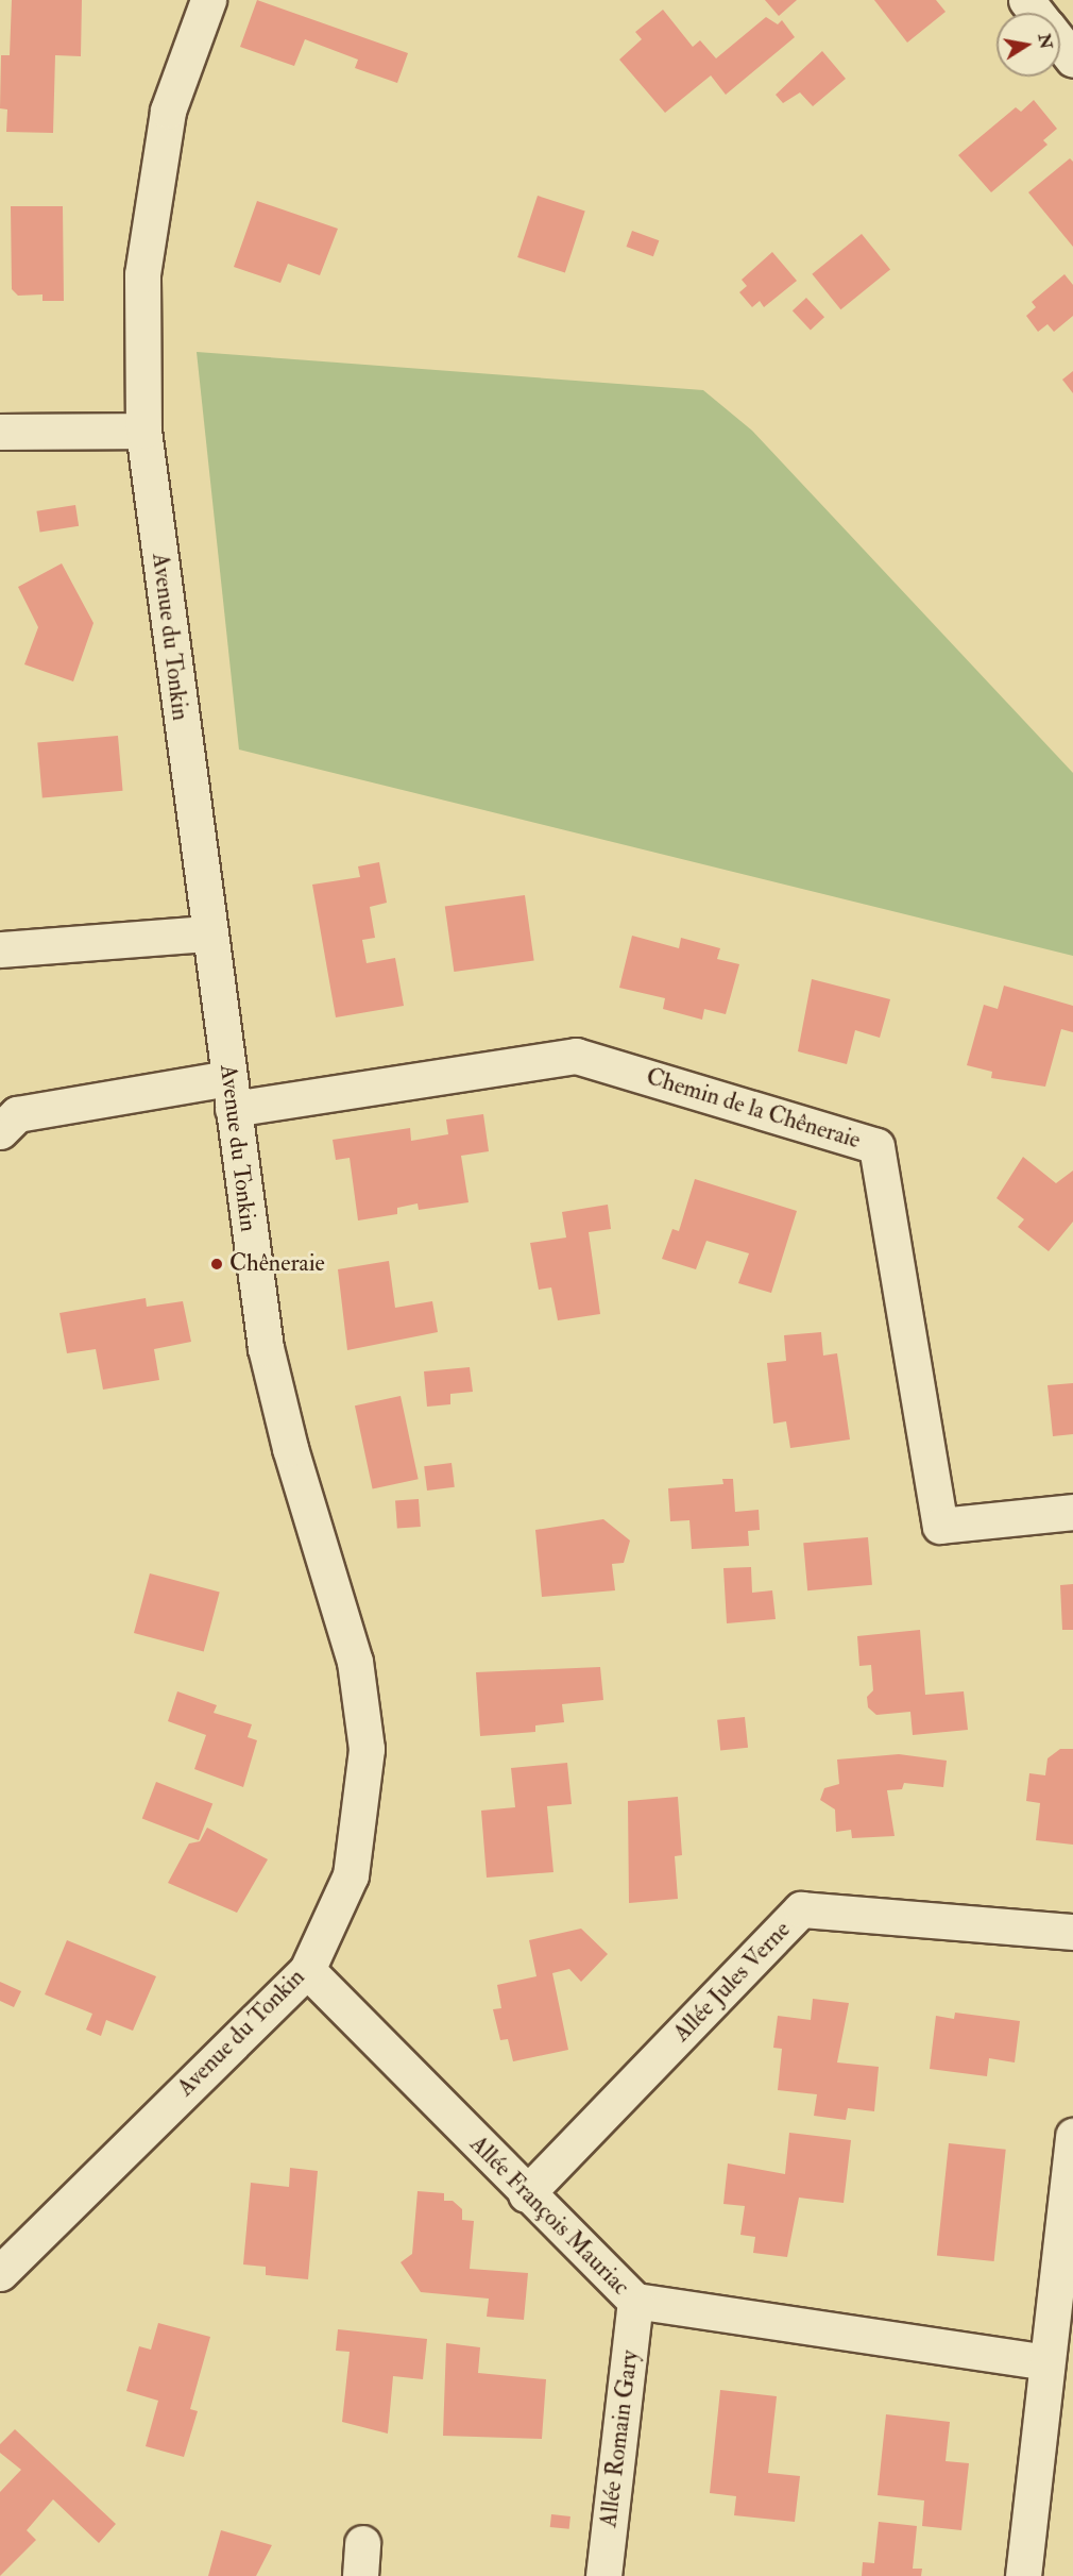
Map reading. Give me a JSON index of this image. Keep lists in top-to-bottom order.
{
  "streets": {
    "street": [
      "Avenue du Tonkin",
      "Chemin de la Chêneraie",
      "Allée Jules Verne",
      "Allée François Mauriac",
      "Allée Romain Gary"
    ]
  },
  "crossings": [
    ["Avenue du Tonkin", "Chemin de la Chêneraie"],
    ["Avenue du Tonkin", "Allée François Mauriac"],
    ["Allée Jules Verne", "Allée François Mauriac"],
    ["Allée François Mauriac", "Allée Romain Gary"]
  ],
  "places": ["Chêneraie"],
  "north": "right"
}
